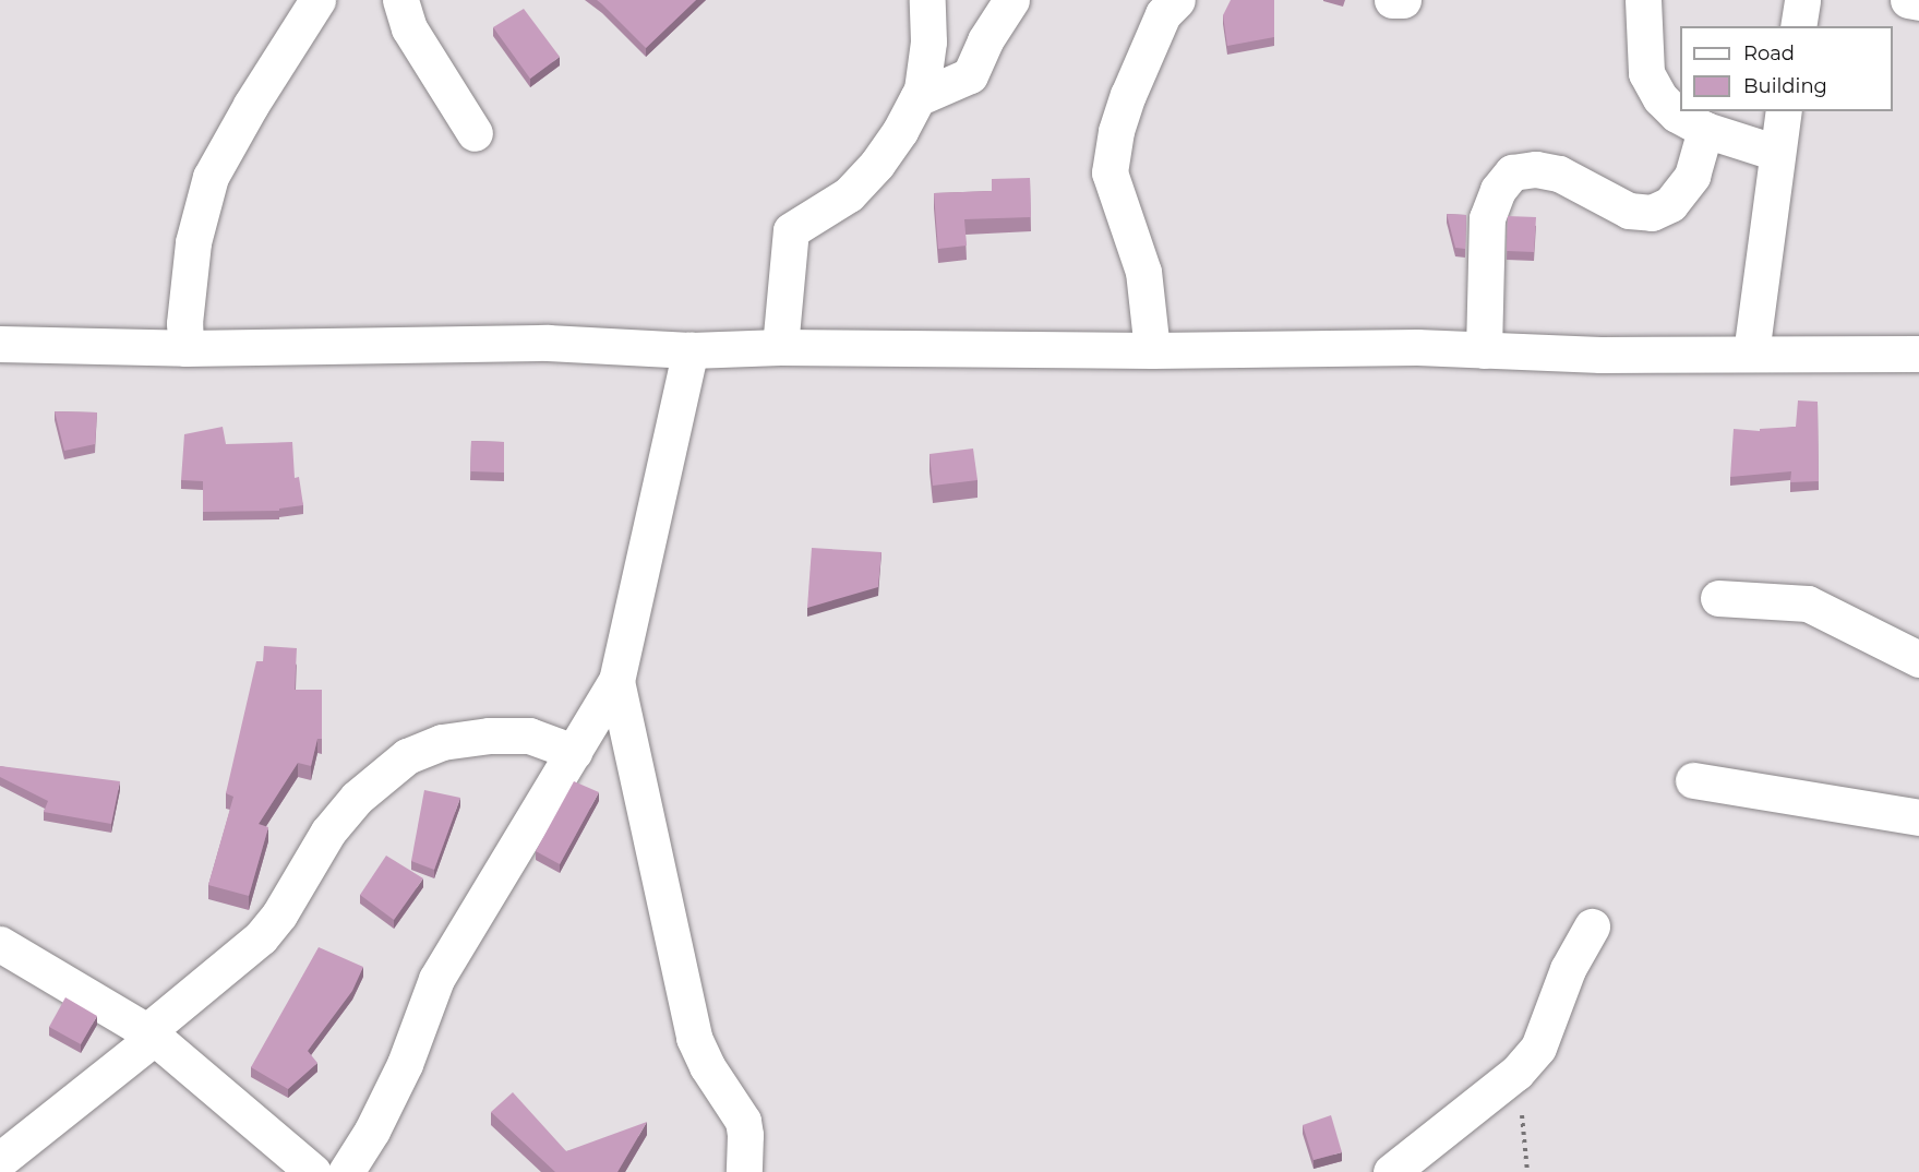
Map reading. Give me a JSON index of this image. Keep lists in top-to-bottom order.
{
  "legend": ["Road", "Building"]
}
